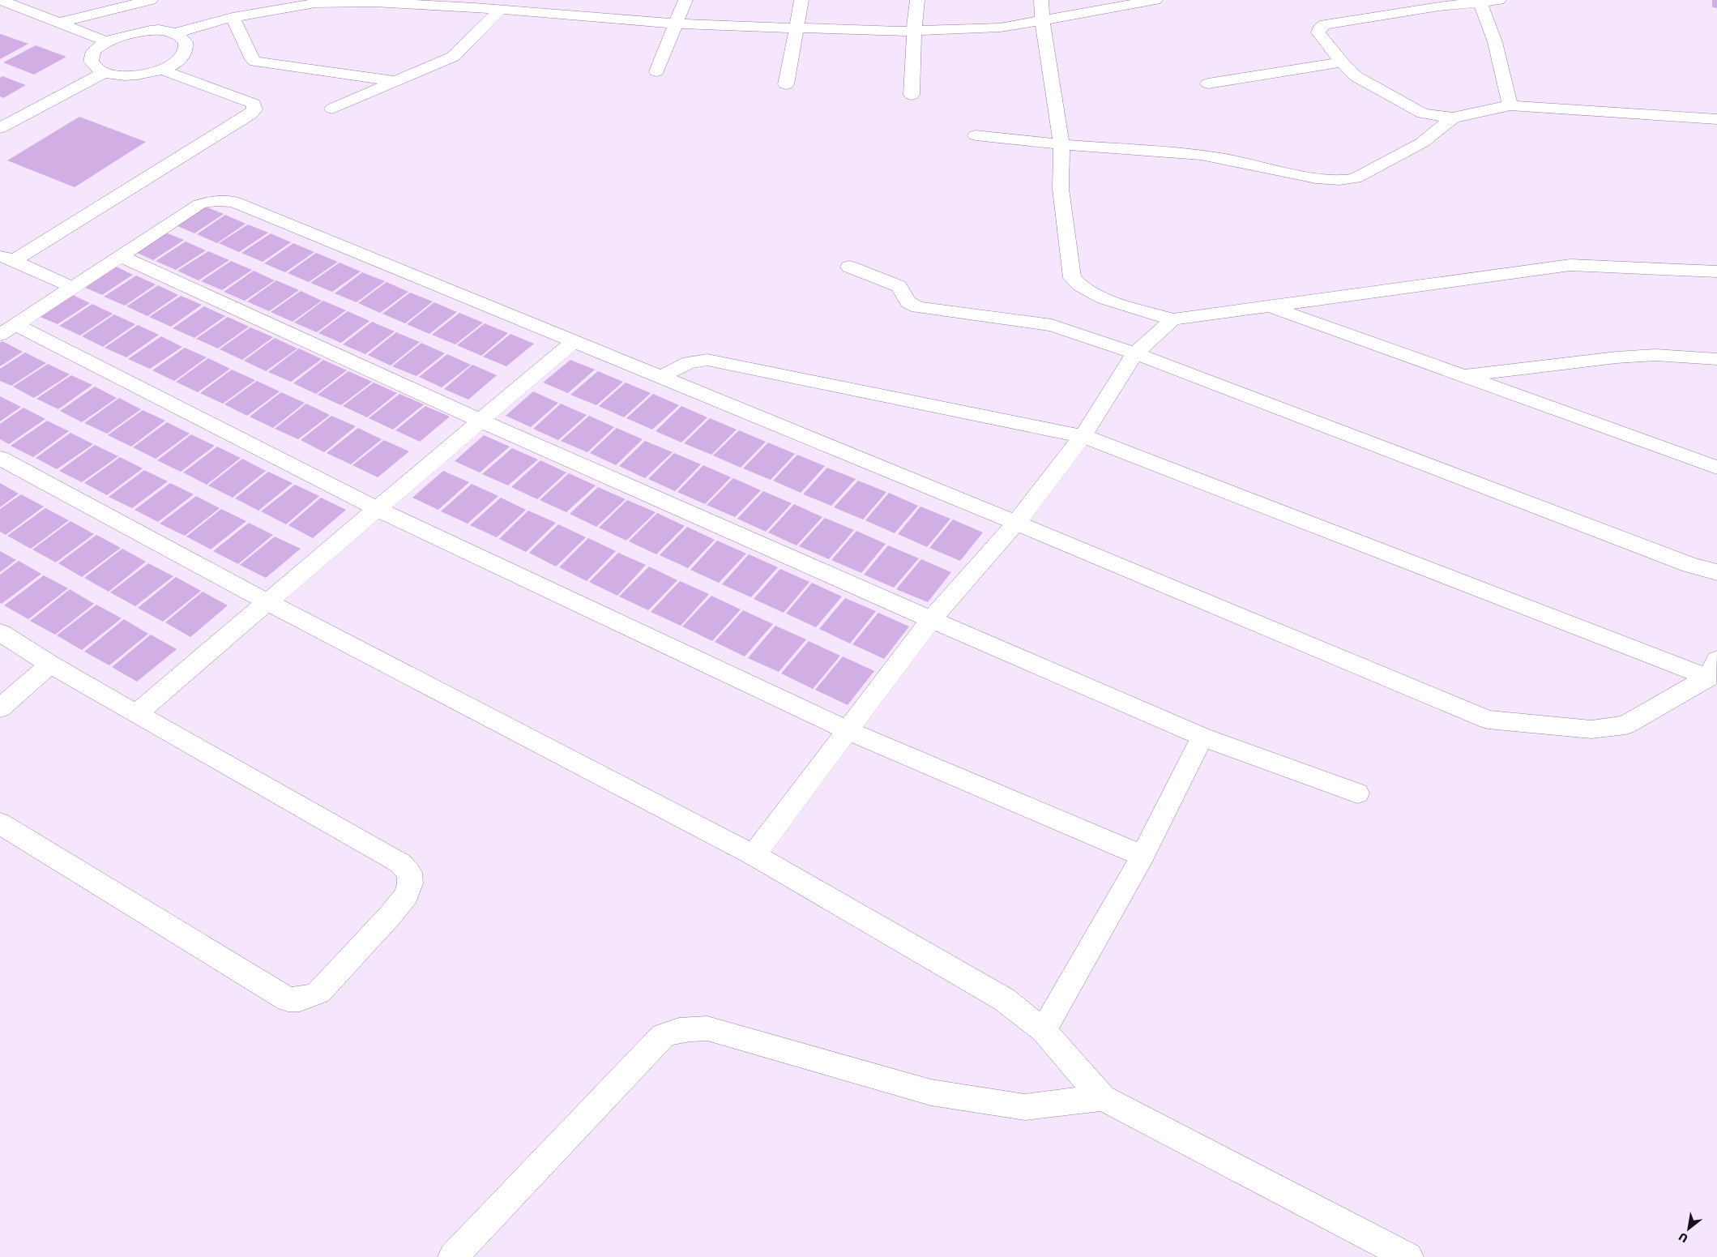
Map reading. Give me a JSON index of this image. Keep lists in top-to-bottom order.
{
  "north": "bottom left"
}
